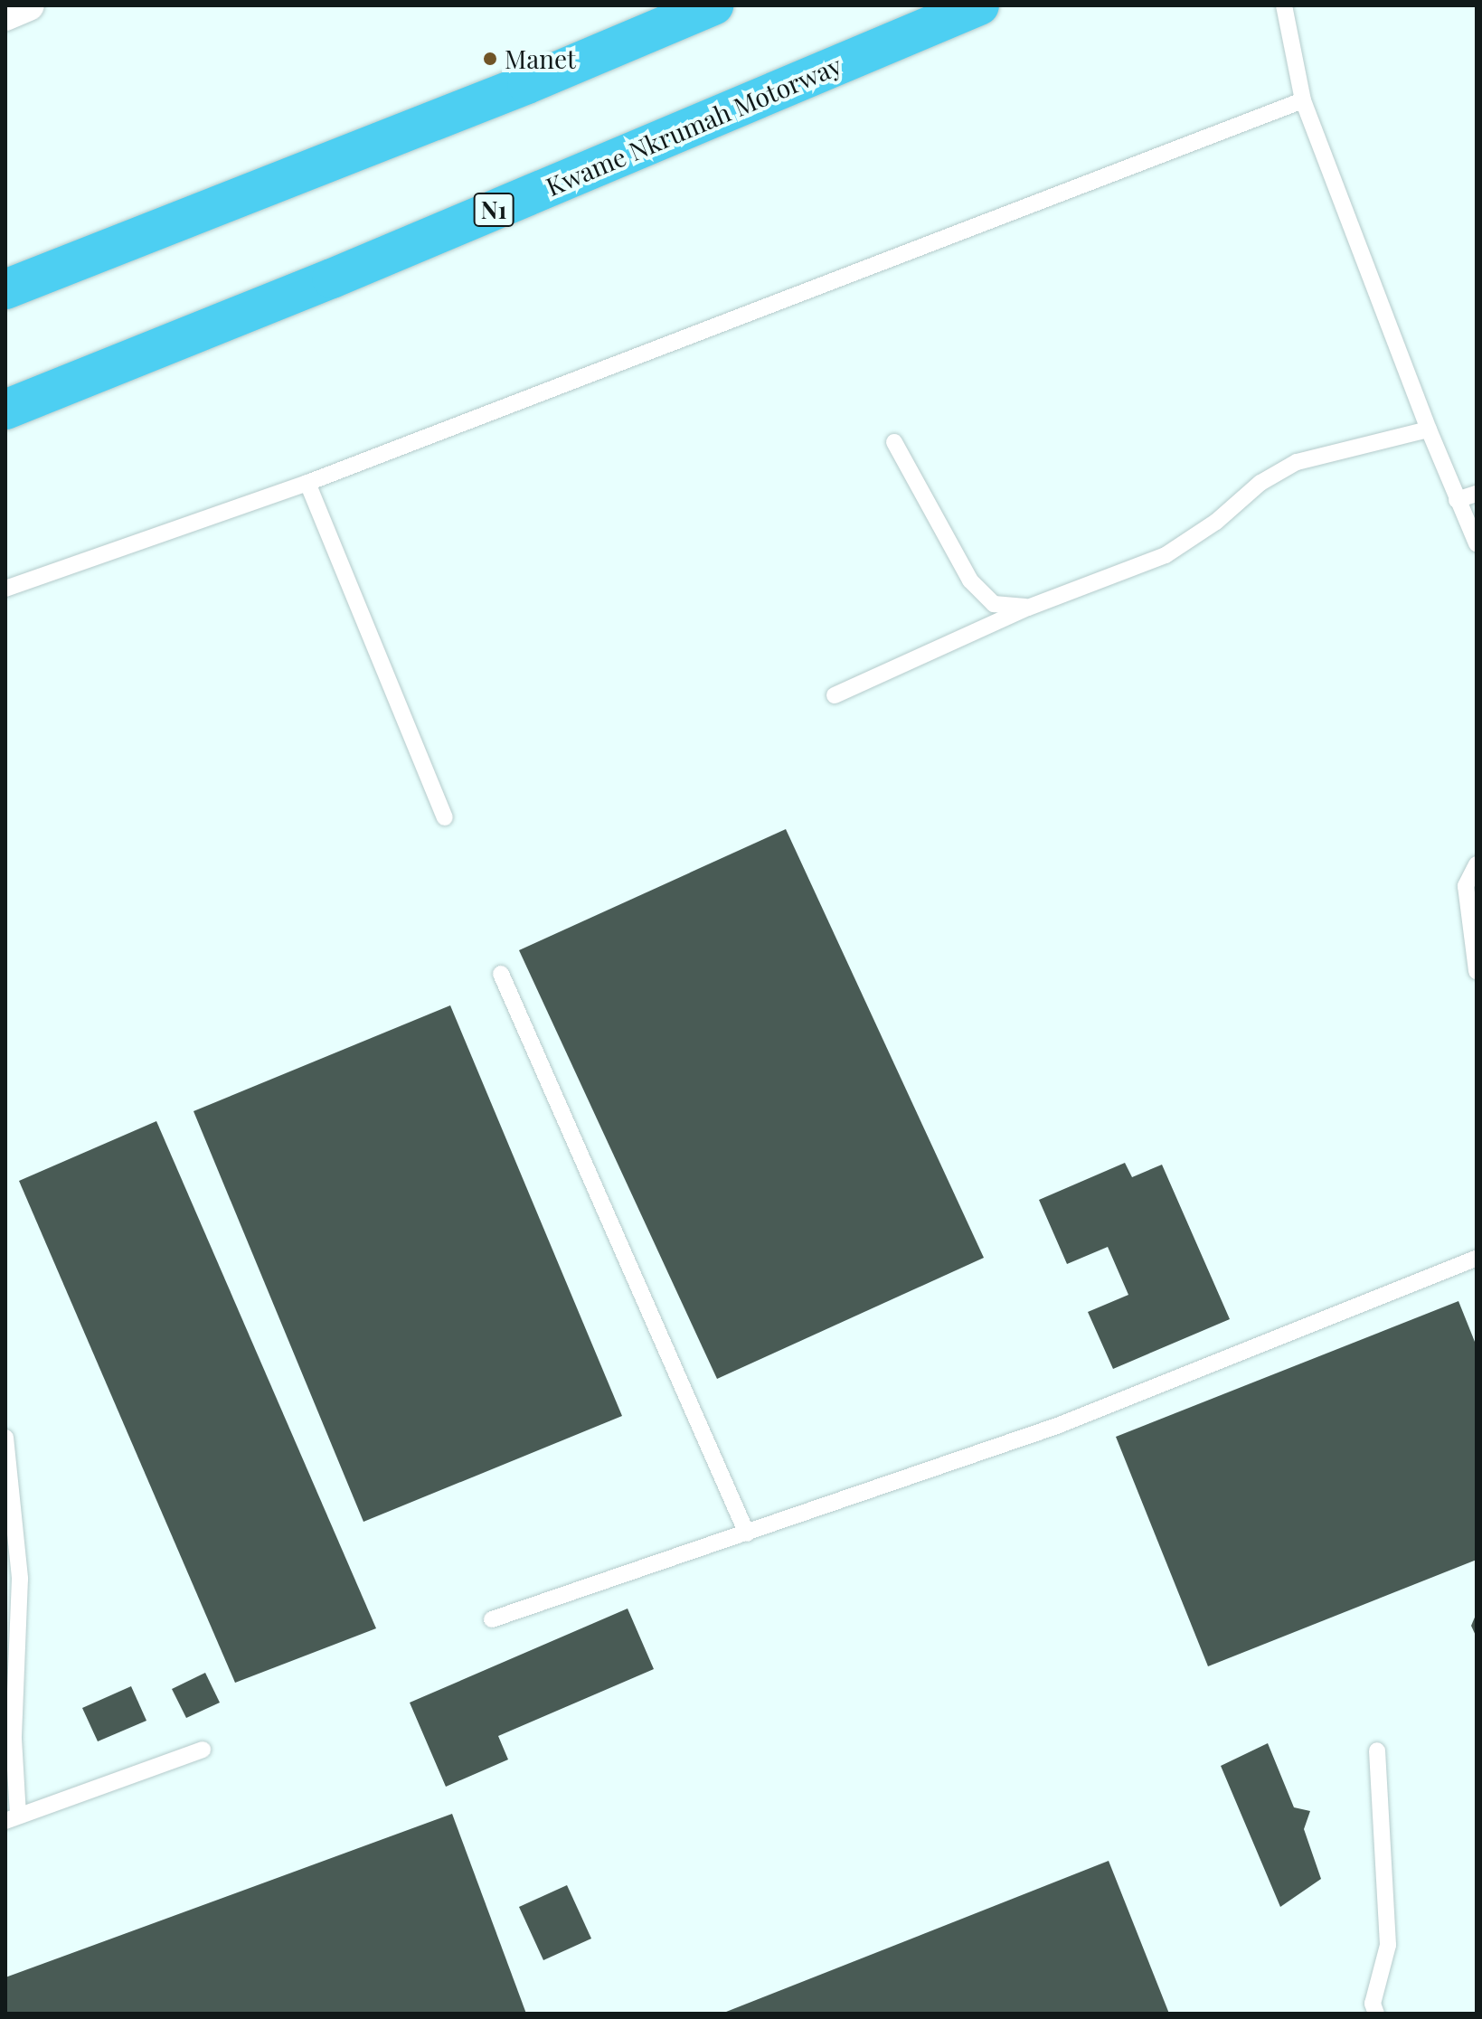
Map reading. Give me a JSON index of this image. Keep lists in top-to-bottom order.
{
  "streets": {
    "highway": ["Kwame Nkrumah Motorway", "N1"]
  },
  "places": ["Manet"]
}
